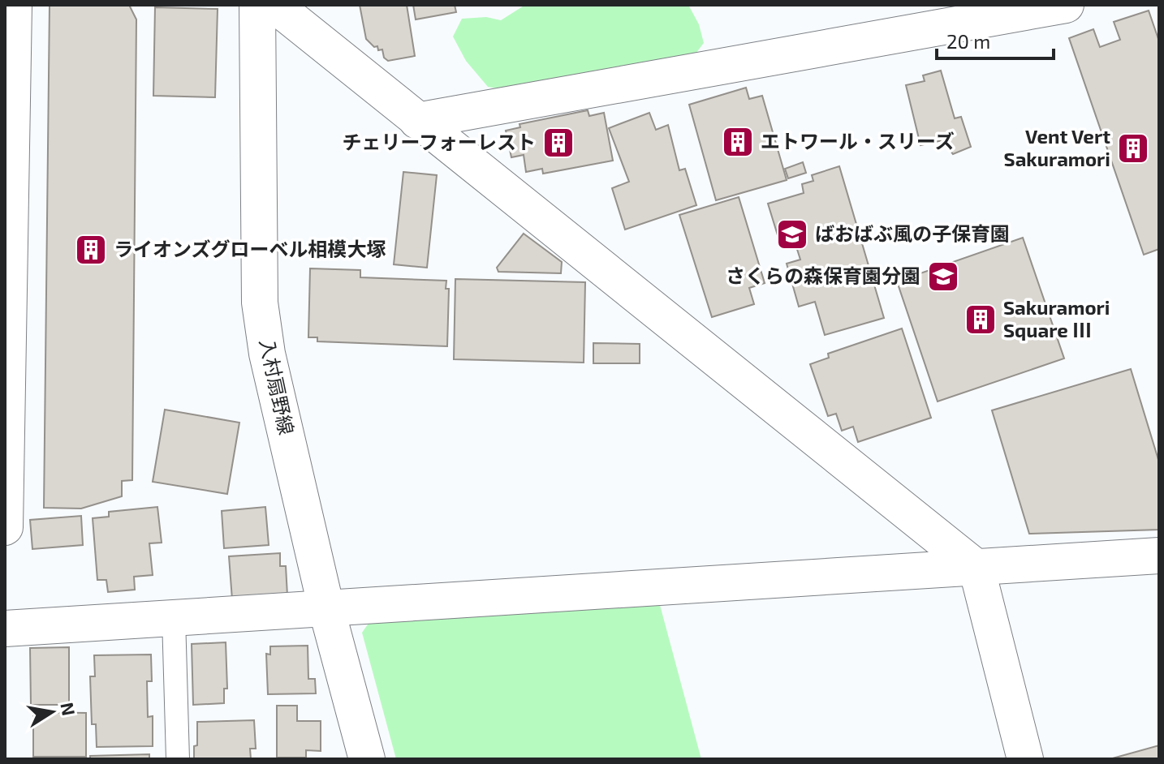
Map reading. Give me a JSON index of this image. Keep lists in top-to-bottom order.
{
  "streets": {
    "street": ["入村扇野線"]
  },
  "places": {
    "building": [
      "エトワール・スリーズ",
      "チェリーフォーレスト",
      "Vent Vert Sakuramori",
      "ライオンズグローベル相模大塚",
      "Sakuramori Square Ⅲ"
    ],
    "school or university": ["ばおばぶ風の子保育園", "さくらの森保育園分園"]
  },
  "scale_bar": "20 m",
  "north": "right"
}
